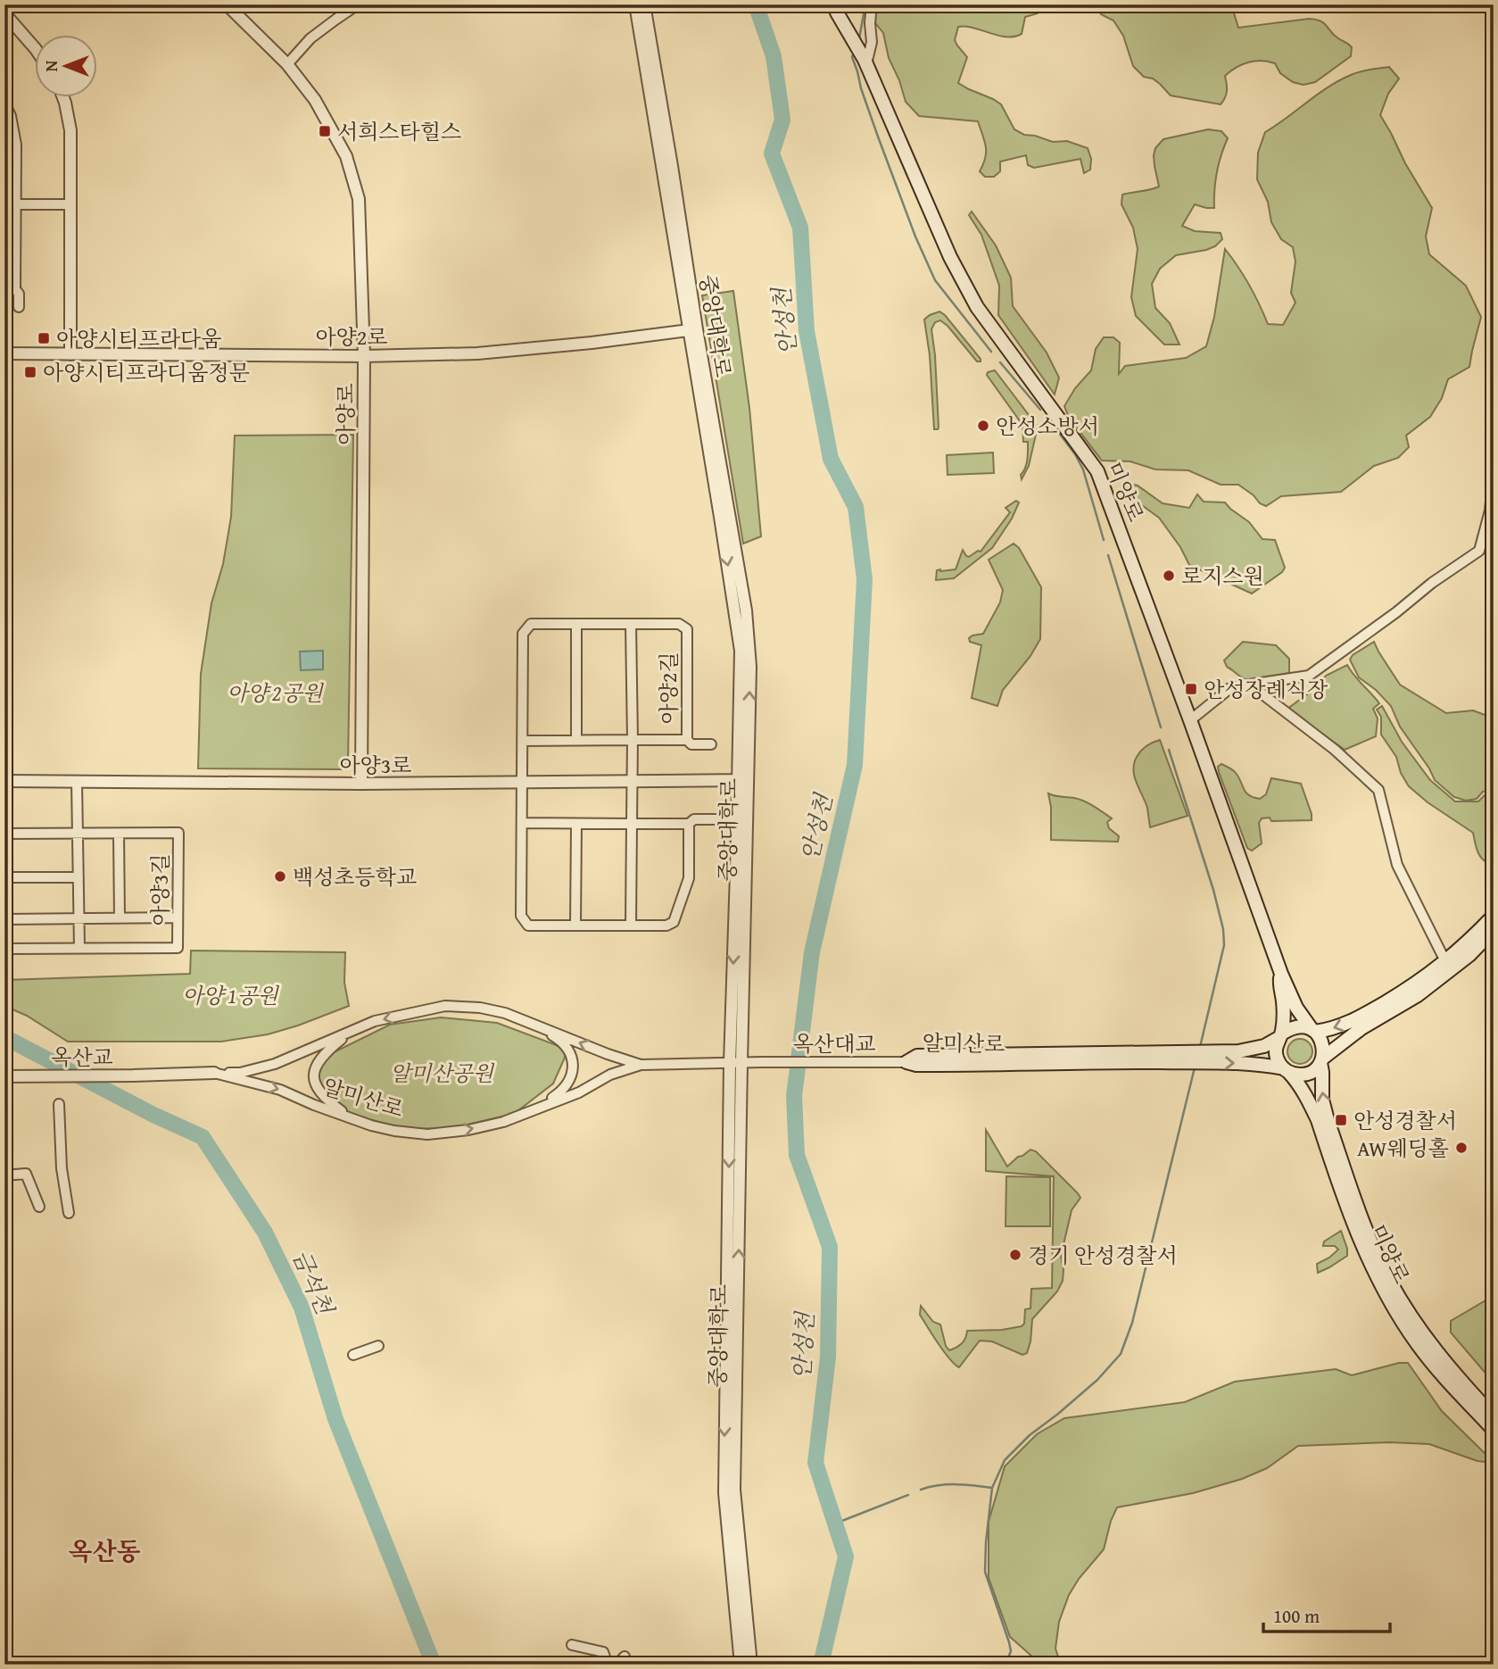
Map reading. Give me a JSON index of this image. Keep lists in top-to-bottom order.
{
  "streets": {
    "main road": ["미양로", "알미산로"],
    "street": [
      "중앙대학로",
      "아양2로",
      "아양로",
      "아양2길",
      "아양3로",
      "아양3길",
      "옥산대교",
      "옥산교"
    ]
  },
  "crossings": [
    ["중앙대학로", "아양2로"],
    ["중앙대학로", "아양3로"],
    ["중앙대학로", "알미산로"],
    ["아양2로", "아양로"],
    ["아양로", "아양3로"],
    ["미양로", "알미산로"],
    ["아양2길", "아양3로"],
    ["옥산대교", "알미산로"],
    ["알미산로", "옥산교"]
  ],
  "districts": ["옥산동"],
  "water": ["안성천", "금석천"],
  "parks": ["아양 2공원", "아양 1공원", "알미산공원"],
  "places": {
    "transit": [
      "서희스타힐스",
      "아양시티프라다움",
      "아양시티프라디움정문",
      "안성장례식장",
      "안성경찰서"
    ],
    "other": [
      "안성소방서",
      "로지스원",
      "백성초등학교",
      "AW웨딩홀",
      "경기 안성경찰서"
    ]
  },
  "scale_bar": "100 m",
  "north": "left"
}
